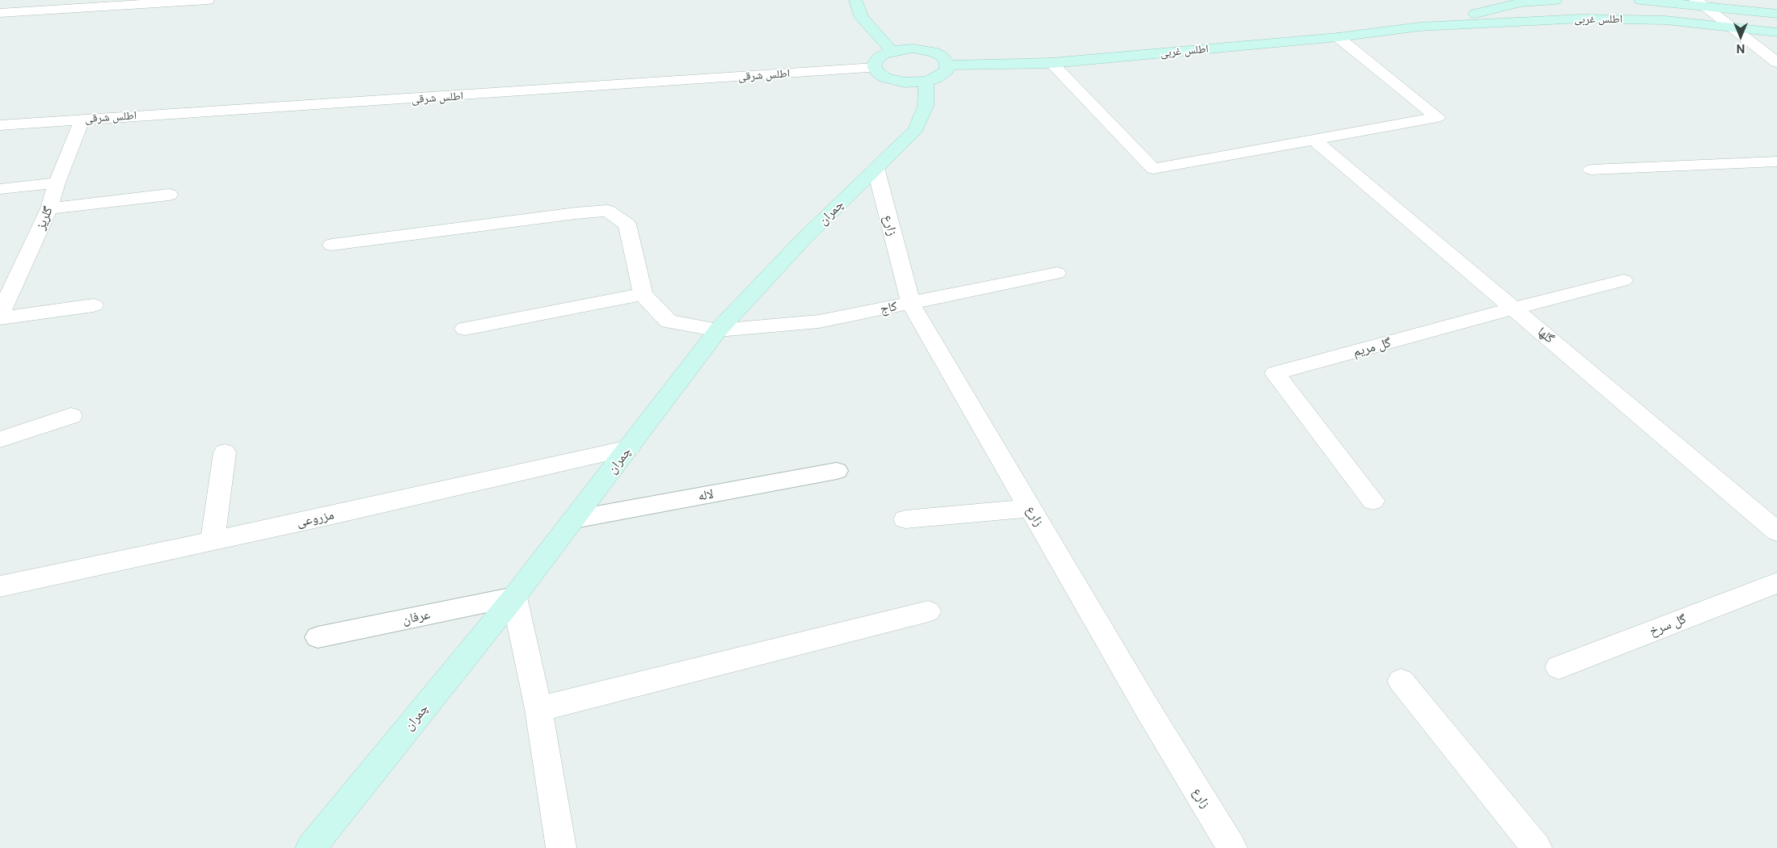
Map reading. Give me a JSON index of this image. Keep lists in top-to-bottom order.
{
  "streets": {
    "street": [
      "اطلس غربی",
      "اطلس شرقی",
      "چمران",
      "گلریز",
      "زارع",
      "کاج",
      "گلها",
      "گل مریم",
      "مزروعی",
      "گل سرخ"
    ],
    "lane": ["لاله", "عرفان"]
  },
  "crossings": [
    ["اطلس شرقی", "گلریز"],
    ["چمران", "زارع"],
    ["چمران", "کاج"],
    ["چمران", "لاله"],
    ["چمران", "مزروعی"],
    ["چمران", "عرفان"],
    ["زارع", "کاج"],
    ["گلها", "گل مریم"]
  ],
  "north": "bottom"
}
